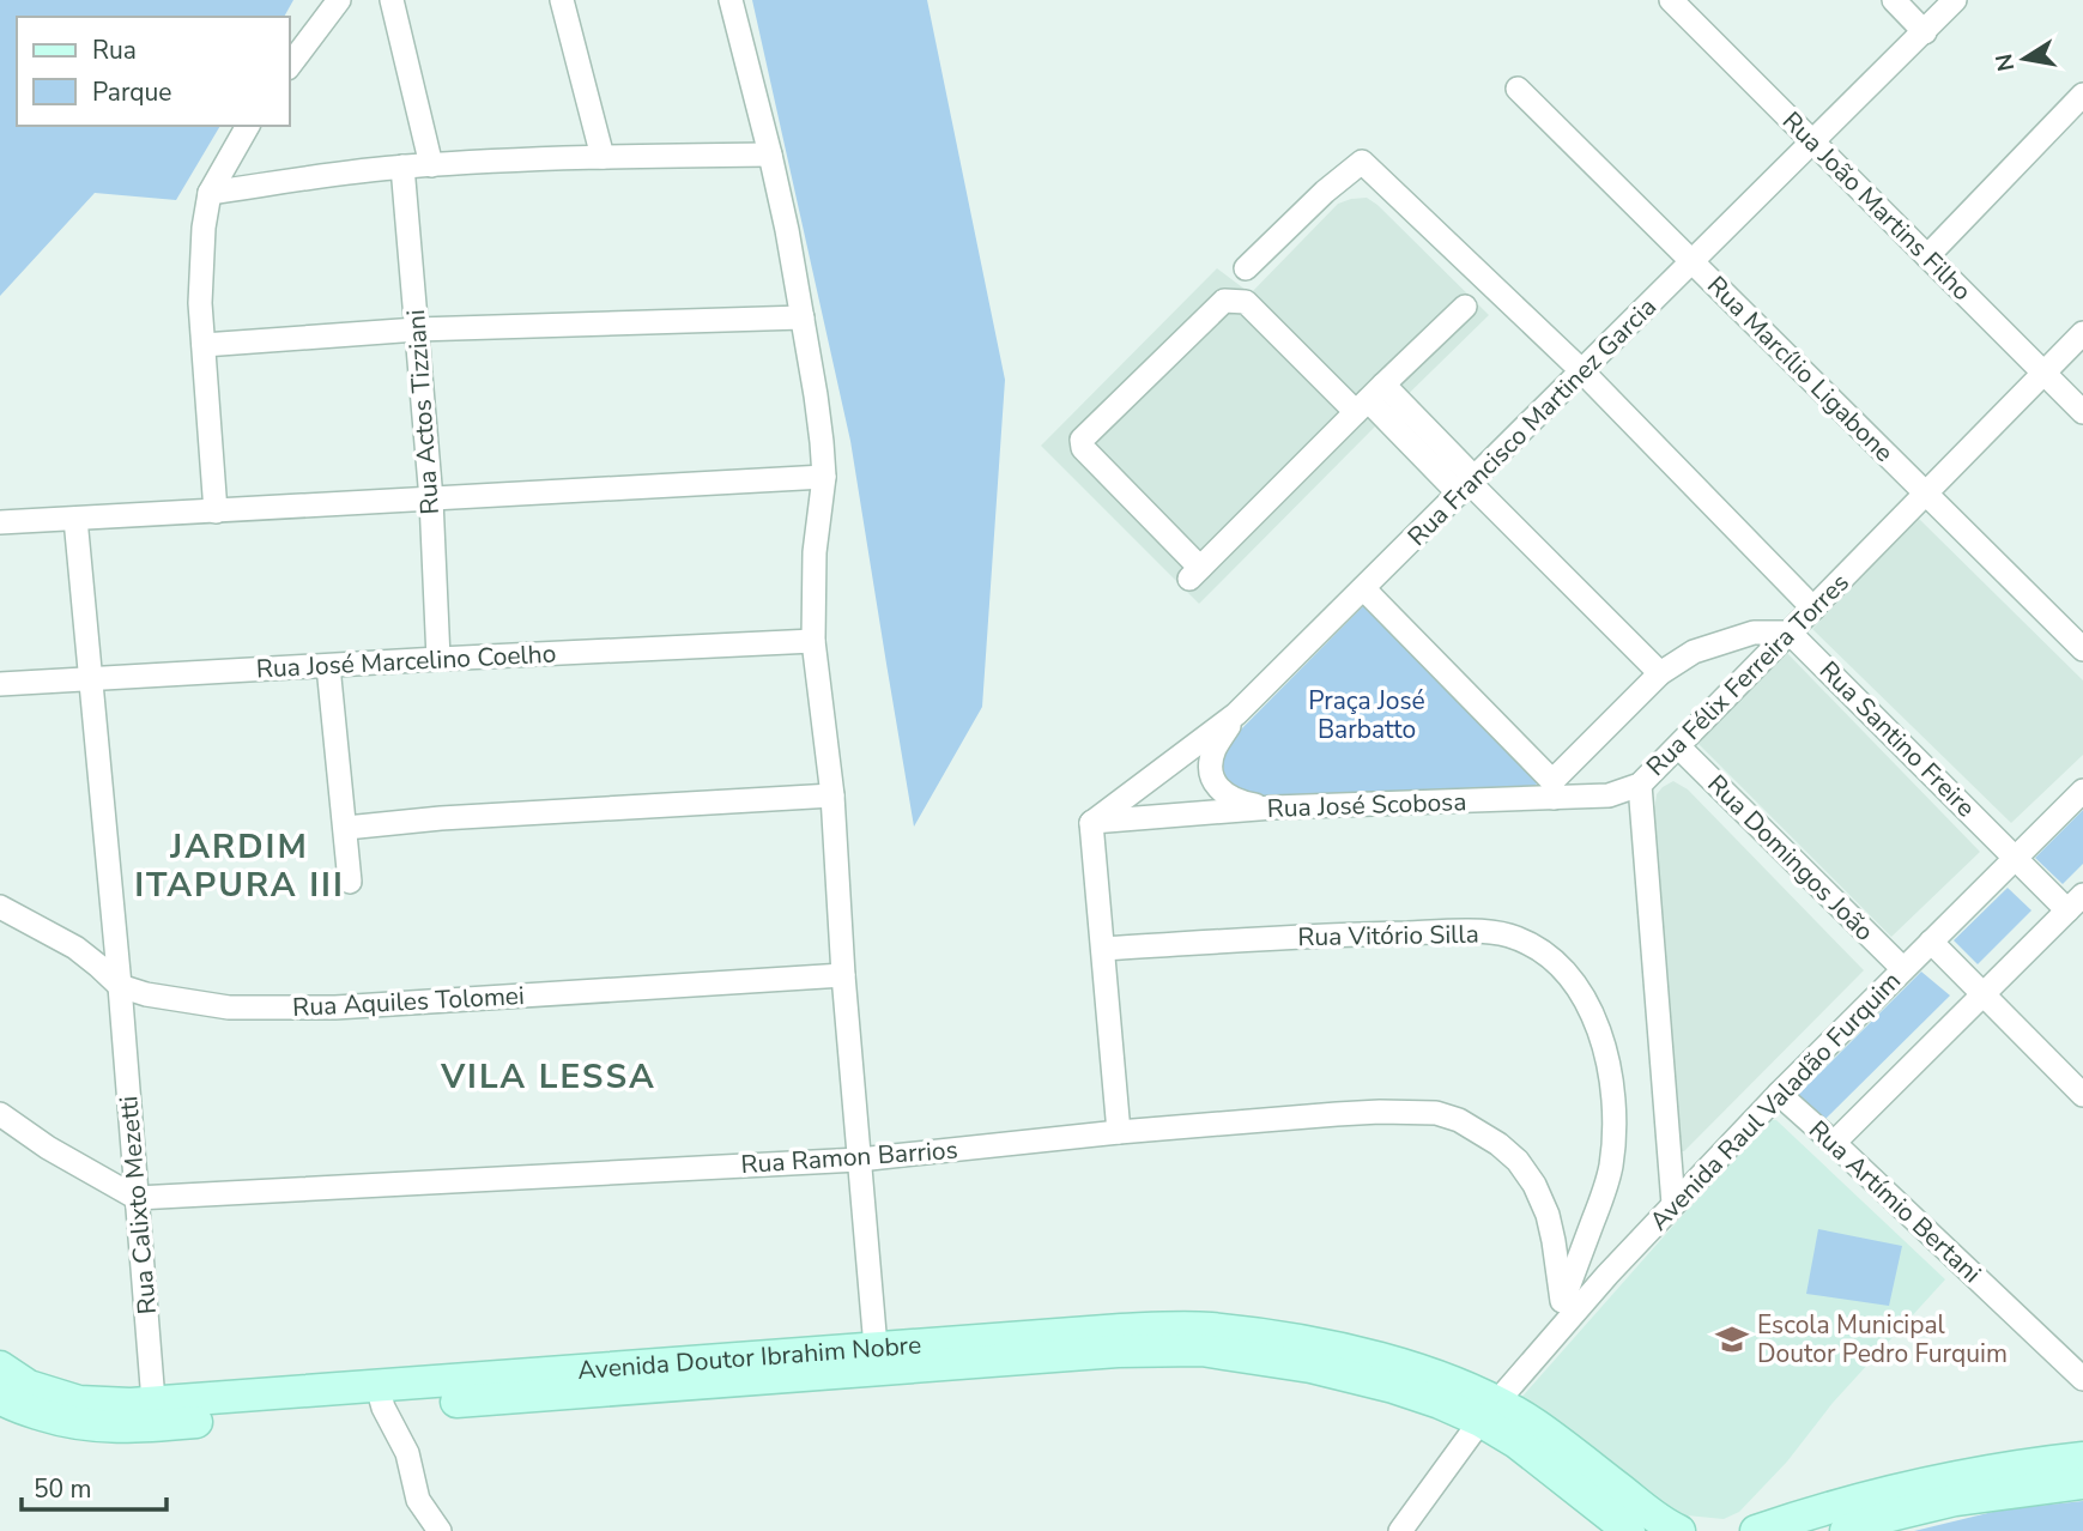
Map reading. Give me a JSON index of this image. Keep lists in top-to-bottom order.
{
  "streets": {
    "main road": ["Avenida Doutor Ibrahim Nobre"],
    "street": [
      "Rua João Martins Filho",
      "Rua Marcílio Ligabone",
      "Rua Actos Tizziani",
      "Rua Francisco Martinez Garcia",
      "Rua José Marcelino Coelho",
      "Rua Félix Ferreira Torres",
      "Rua Santino Freire",
      "Rua José Scobosa",
      "Rua Domingos João",
      "Rua Vitório Silla",
      "Rua Aquiles Tolomei",
      "Avenida Raul Valadão Furquim",
      "Rua Ramon Barrios",
      "Rua Artímio Bertani",
      "Rua Calixto Mezetti"
    ]
  },
  "crossings": [
    ["Rua João Martins Filho", "Rua Francisco Martinez Garcia"],
    ["Rua João Martins Filho", "Rua Félix Ferreira Torres"],
    ["Rua Marcílio Ligabone", "Rua Francisco Martinez Garcia"],
    ["Rua Marcílio Ligabone", "Rua Félix Ferreira Torres"],
    ["Rua Actos Tizziani", "Rua José Marcelino Coelho"],
    ["Rua Francisco Martinez Garcia", "Rua José Scobosa"],
    ["Rua José Marcelino Coelho", "Rua Calixto Mezetti"],
    ["Rua Félix Ferreira Torres", "Rua Santino Freire"],
    ["Rua Félix Ferreira Torres", "Rua José Scobosa"],
    ["Rua Félix Ferreira Torres", "Rua Domingos João"],
    ["Rua Félix Ferreira Torres", "Avenida Raul Valadão Furquim"],
    ["Rua Santino Freire", "Avenida Raul Valadão Furquim"],
    ["Rua Domingos João", "Avenida Raul Valadão Furquim"],
    ["Rua Vitório Silla", "Rua Ramon Barrios"],
    ["Rua Aquiles Tolomei", "Rua Calixto Mezetti"],
    ["Avenida Raul Valadão Furquim", "Rua Ramon Barrios"],
    ["Avenida Raul Valadão Furquim", "Rua Artímio Bertani"],
    ["Avenida Raul Valadão Furquim", "Avenida Doutor Ibrahim Nobre"],
    ["Rua Ramon Barrios", "Rua Calixto Mezetti"],
    ["Rua Calixto Mezetti", "Avenida Doutor Ibrahim Nobre"]
  ],
  "districts": ["JARDIM ITAPURA III", "VILA LESSA"],
  "parks": ["Praça José Barbatto"],
  "places": {
    "school or university": ["Escola Municipal Doutor Pedro Furquim"]
  },
  "legend": ["Rua", "Parque"],
  "scale_bar": "50 m",
  "north": "left"
}
